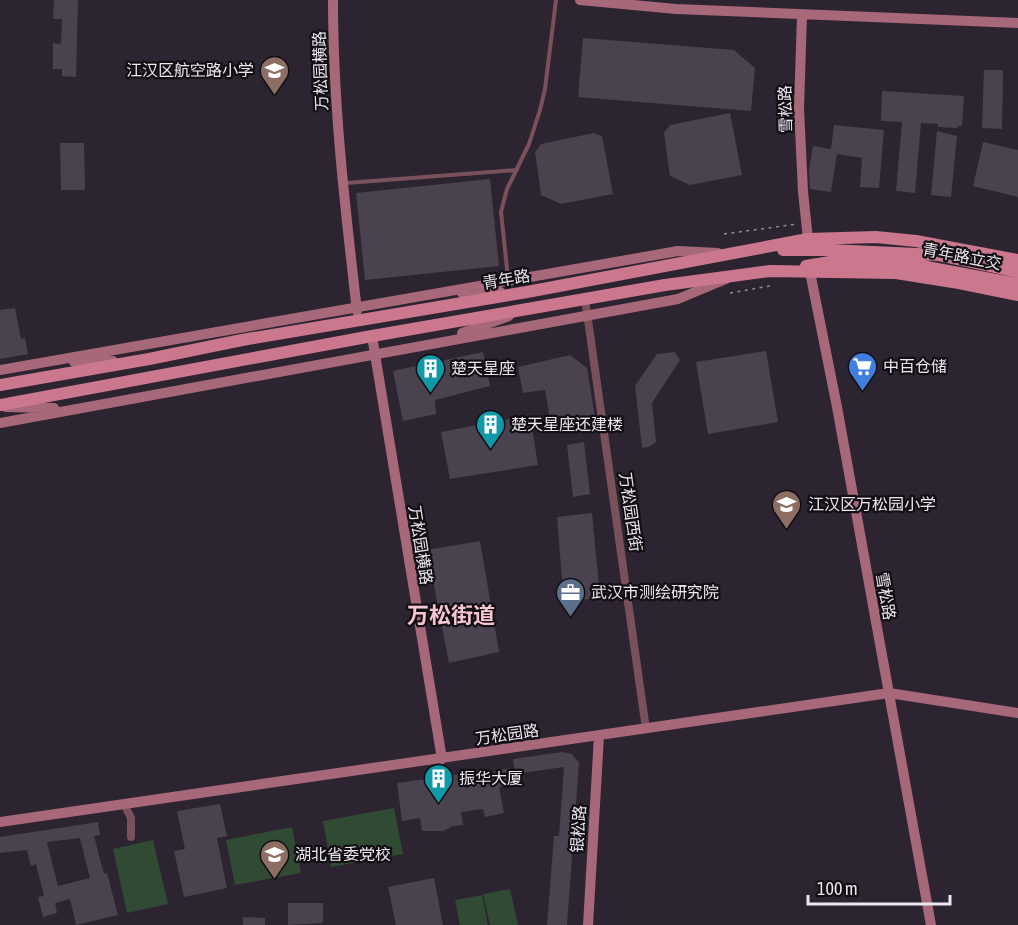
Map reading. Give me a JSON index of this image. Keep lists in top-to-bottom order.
{
  "streets": {
    "main road": ["青年路立交", "青年路"],
    "street": [
      "万松园横路",
      "雪松路",
      "万松园西街",
      "万松园路",
      "银松路"
    ]
  },
  "crossings": [
    ["万松园横路", "青年路"],
    ["万松园横路", "万松园路"],
    ["雪松路", "青年路"],
    ["雪松路", "万松园路"],
    ["青年路", "万松园西街"],
    ["万松园西街", "万松园路"],
    ["万松园路", "银松路"]
  ],
  "districts": ["万松街道"],
  "places": {
    "school or university": ["江汉区航空路小学", "江汉区万松园小学", "湖北省委党校"],
    "supermarket": ["中百仓储"],
    "building": ["楚天星座", "楚天星座还建楼", "振华大厦"],
    "office": ["武汉市测绘研究院"]
  },
  "scale_bar": "100 m"
}
